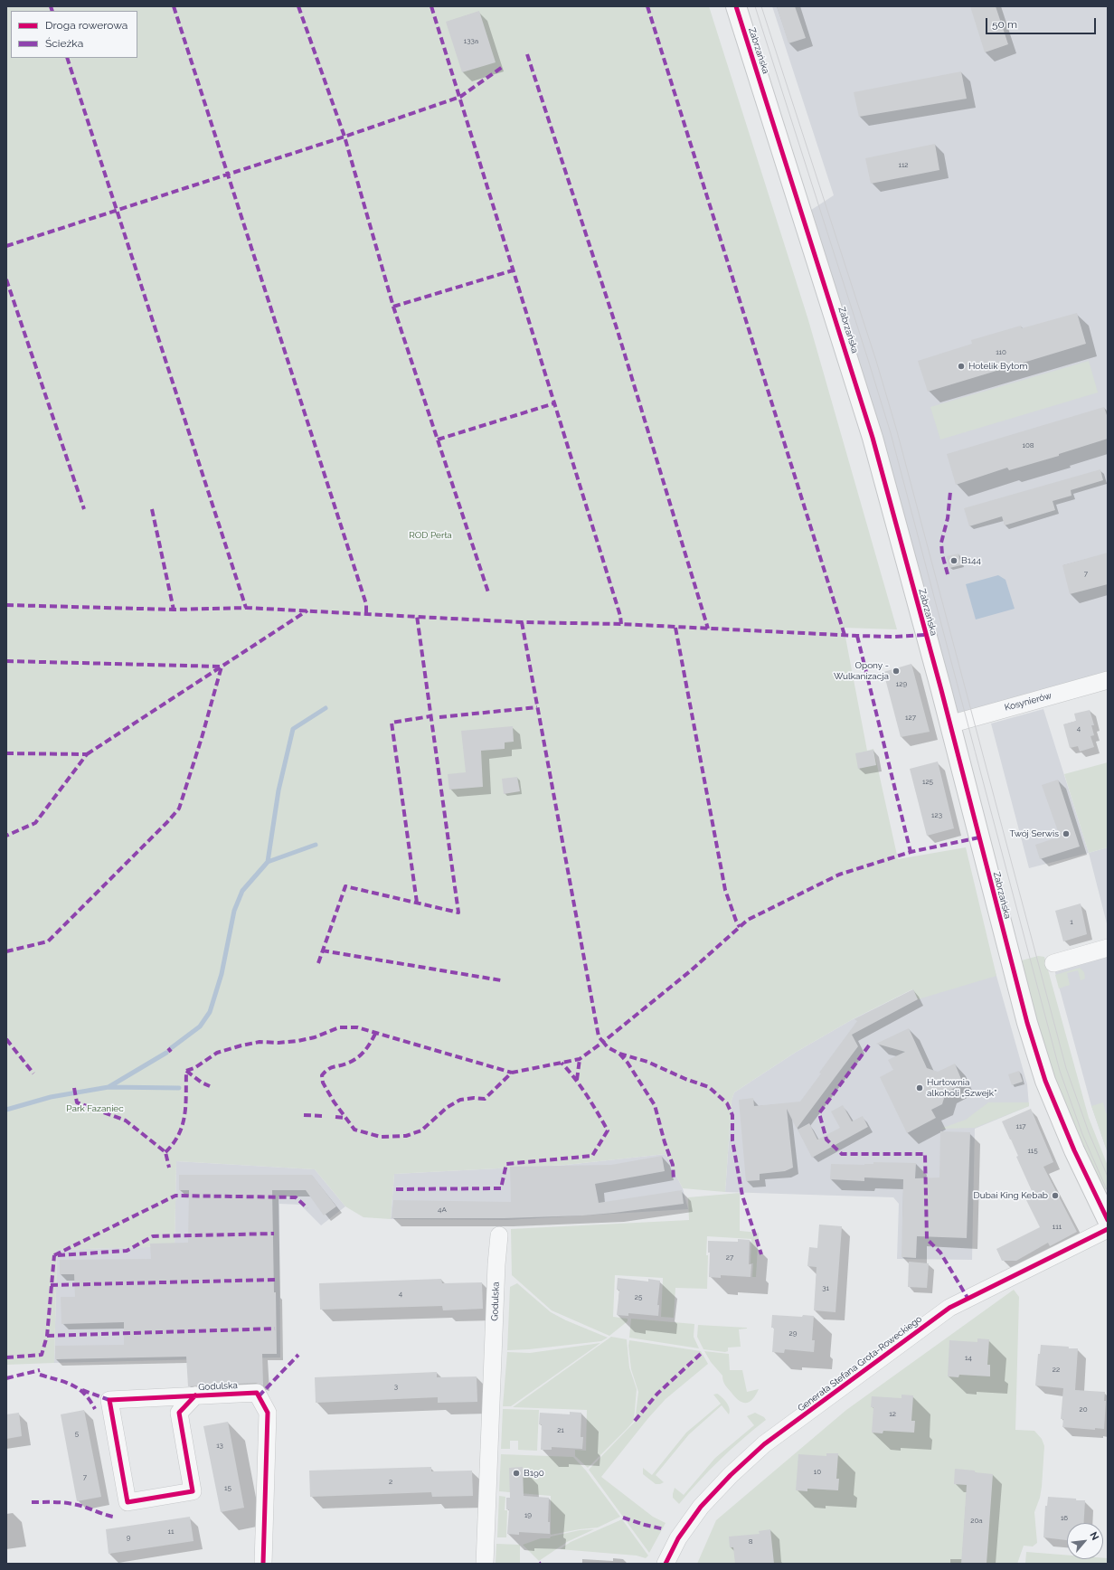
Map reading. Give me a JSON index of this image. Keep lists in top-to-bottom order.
{
  "streets": {
    "street": [
      "Zabrzańska",
      "Kosynierów",
      "Godulska",
      "Generała Stefana Grota-Roweckiego"
    ]
  },
  "crossings": [
    ["Zabrzańska", "Kosynierów"]
  ],
  "parks": ["ROD Perła", "Park Fazaniec"],
  "places": [
    "Hotelik Bytom",
    "B144",
    "Opony - Wulkanizacja",
    "Twój Serwis",
    "Hurtownia alkoholi „Szwejk”",
    "Dubai King Kebab",
    "B190"
  ],
  "house_numbers": [
    "133a",
    "112",
    "110",
    "108",
    "7",
    "129",
    "127",
    "4",
    "125",
    "123",
    "1",
    "117",
    "115",
    "4A",
    "111",
    "27",
    "31",
    "4",
    "25",
    "29",
    "14",
    "22",
    "3",
    "20",
    "12",
    "21",
    "5",
    "13",
    "10",
    "7",
    "2",
    "15",
    "19",
    "16",
    "20a",
    "11",
    "9",
    "8"
  ],
  "legend": ["Droga rowerowa", "Ścieżka"],
  "scale_bar": "50 m",
  "north": "top right"
}
